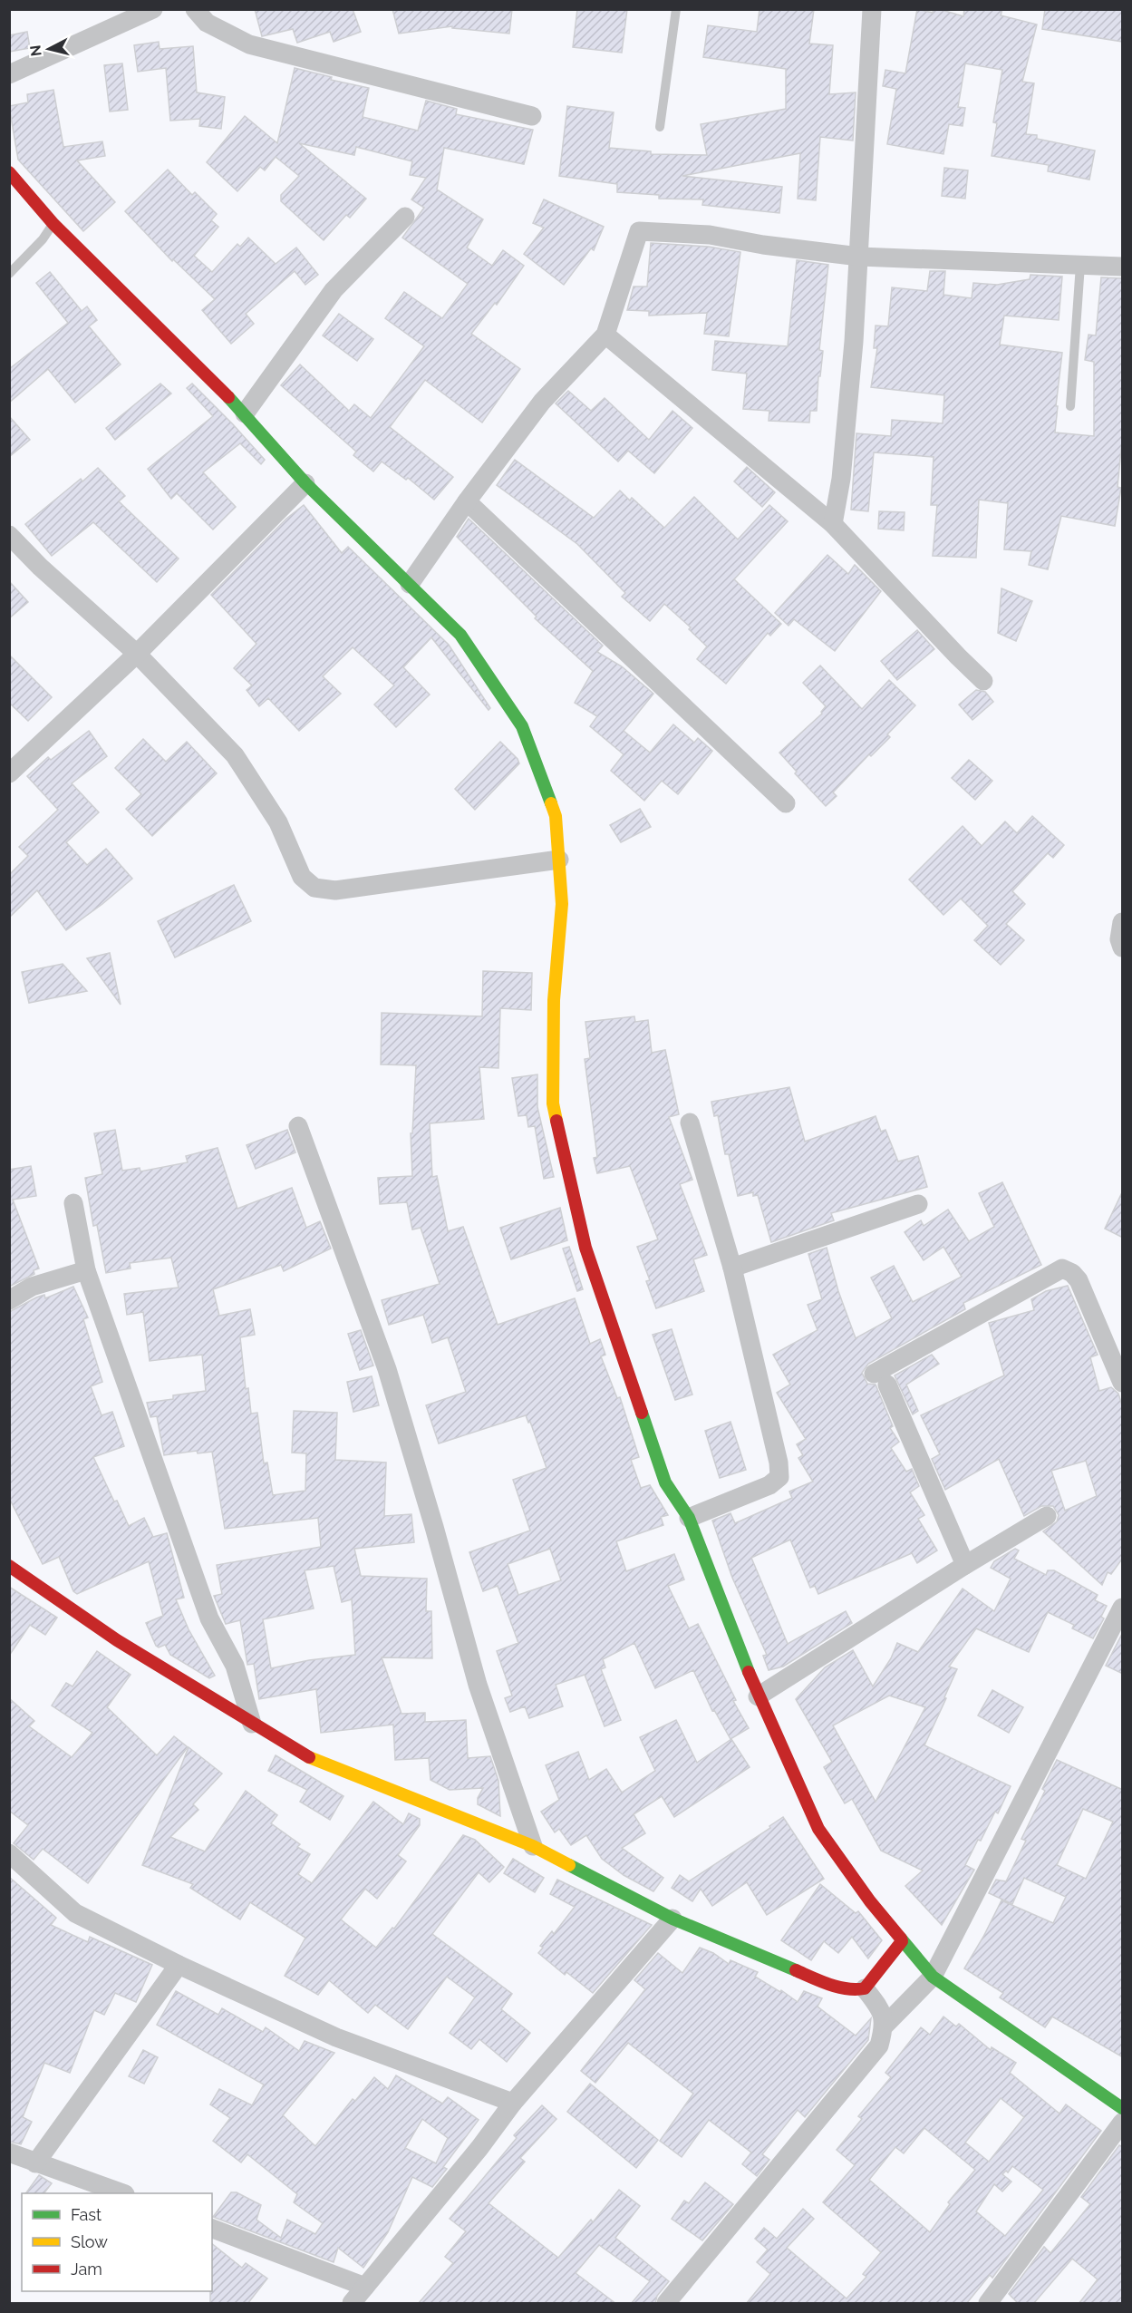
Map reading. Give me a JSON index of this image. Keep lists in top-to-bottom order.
{
  "legend": ["Fast", "Slow", "Jam"],
  "north": "left"
}
